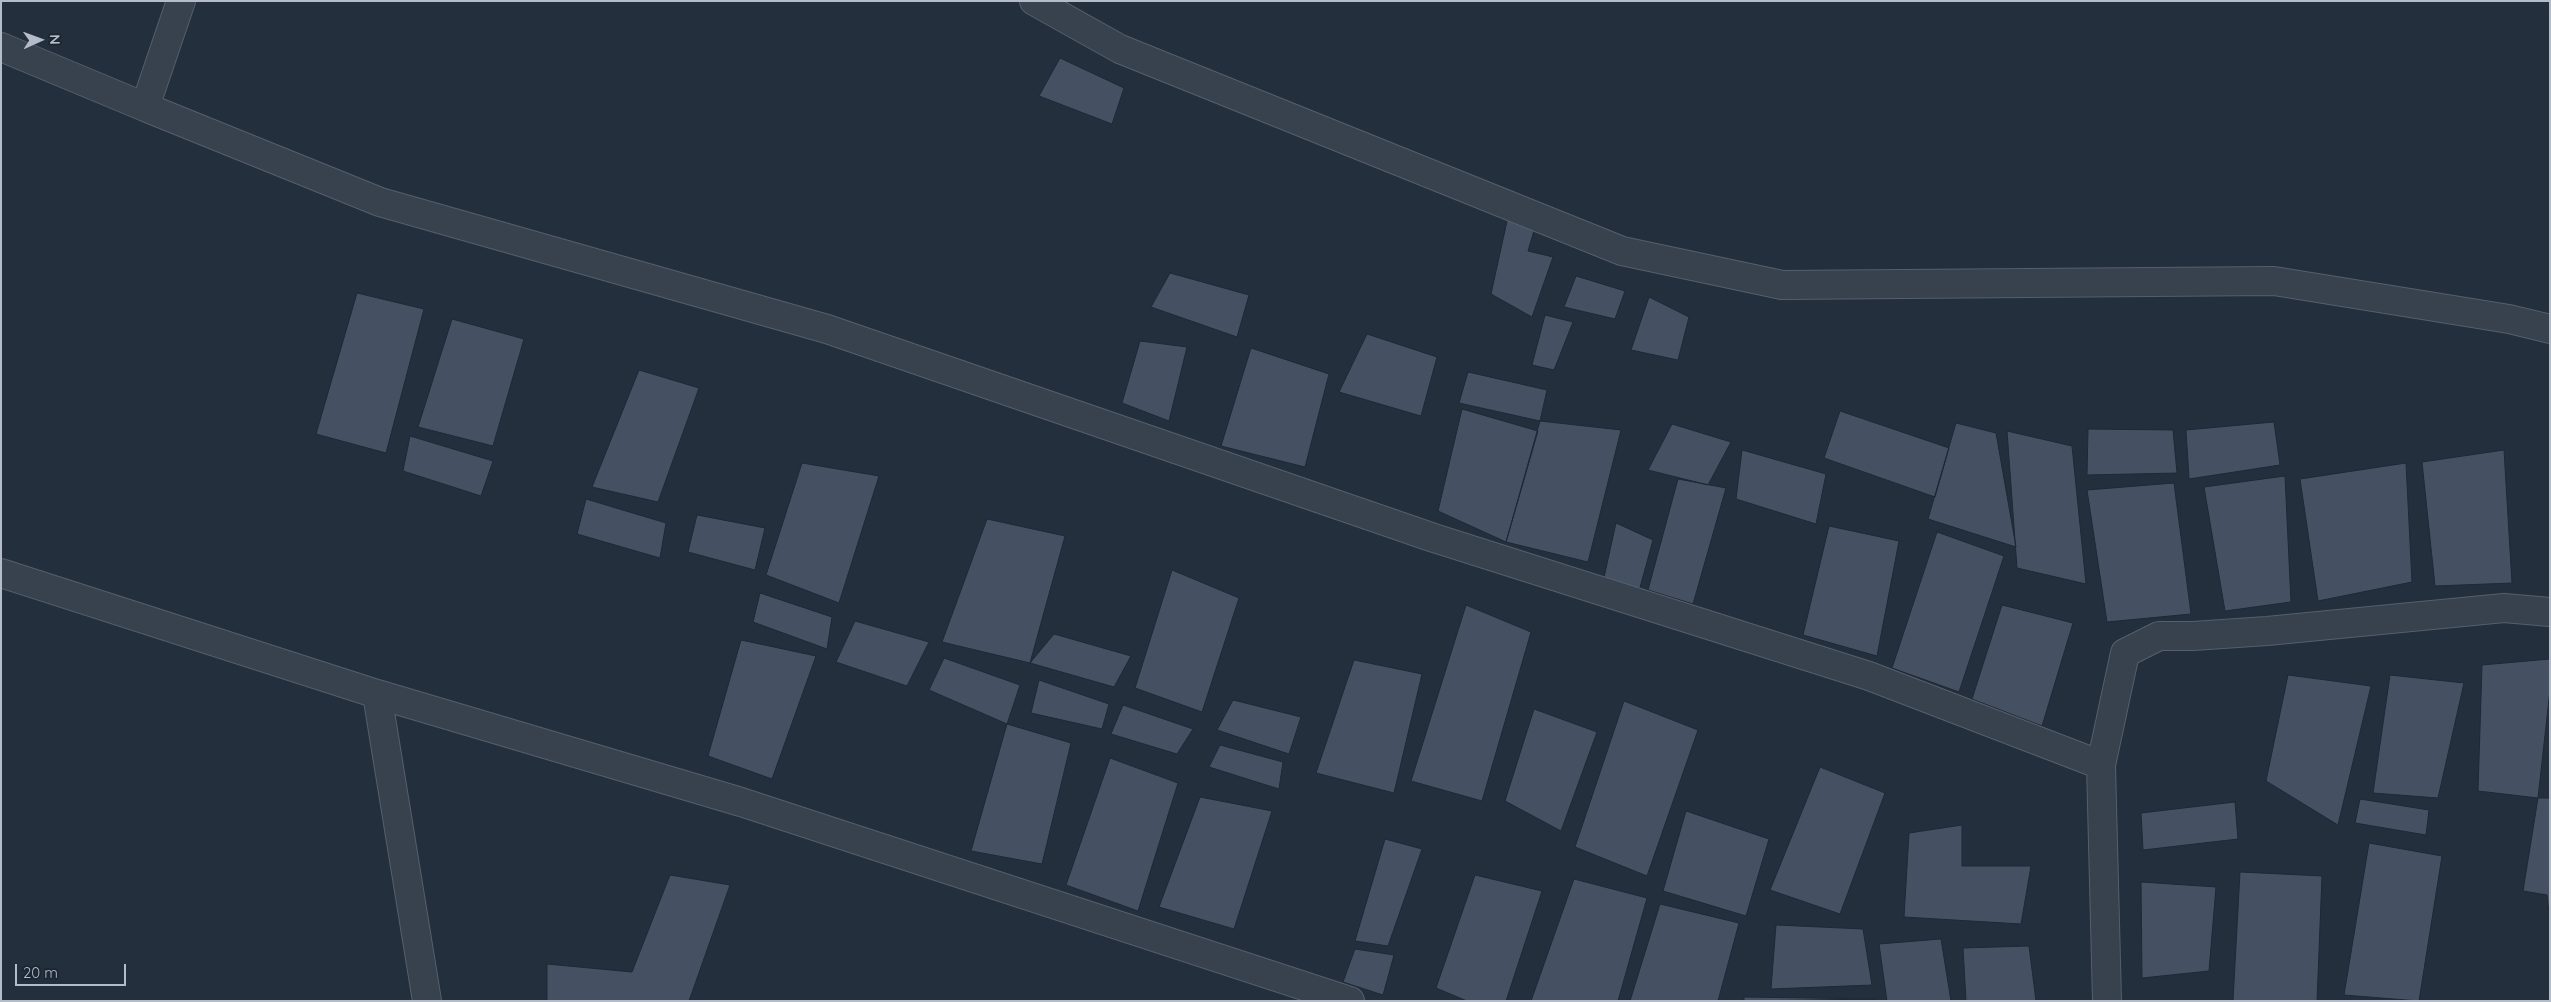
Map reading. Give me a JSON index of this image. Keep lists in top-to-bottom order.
{
  "scale_bar": "20 m",
  "north": "right"
}
